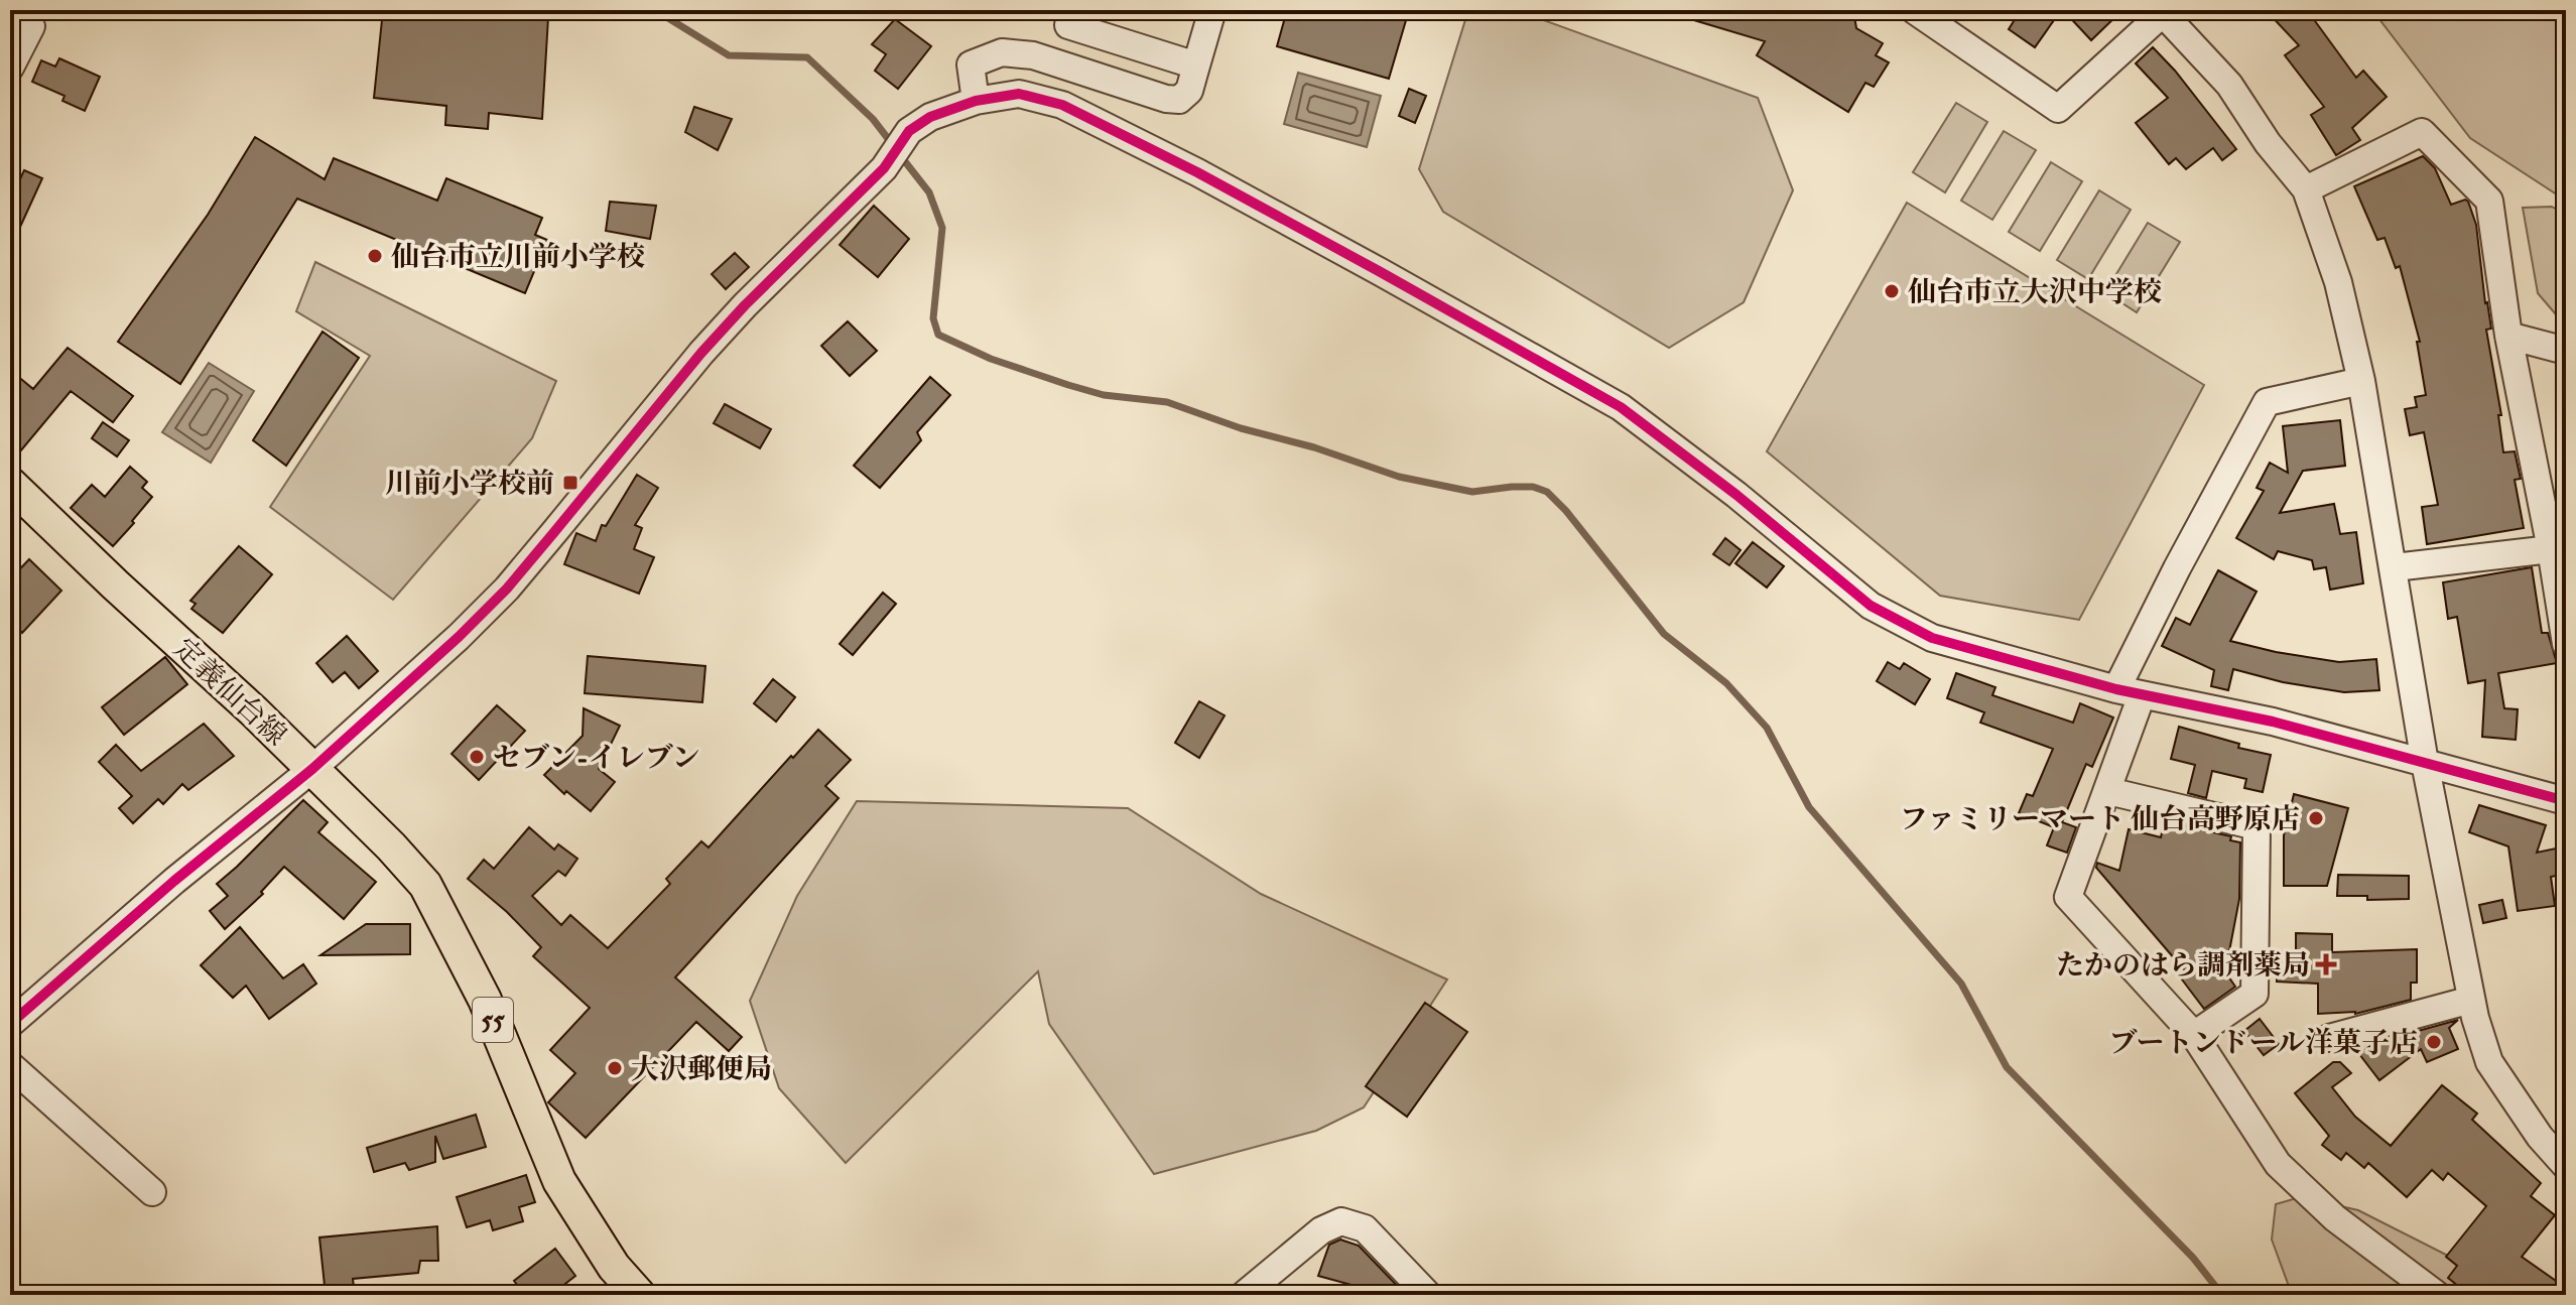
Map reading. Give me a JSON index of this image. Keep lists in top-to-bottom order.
{
  "streets": {
    "main road": ["定義仙台線", "55"]
  },
  "places": {
    "other": [
      "仙台市立川前小学校",
      "仙台市立大沢中学校",
      "セブン-イレブン",
      "ファミリーマート 仙台高野原店",
      "ブートンドール洋菓子店",
      "大沢郵便局"
    ],
    "transit": ["川前小学校前"],
    "health": ["たかのはら調剤薬局"]
  }
}
